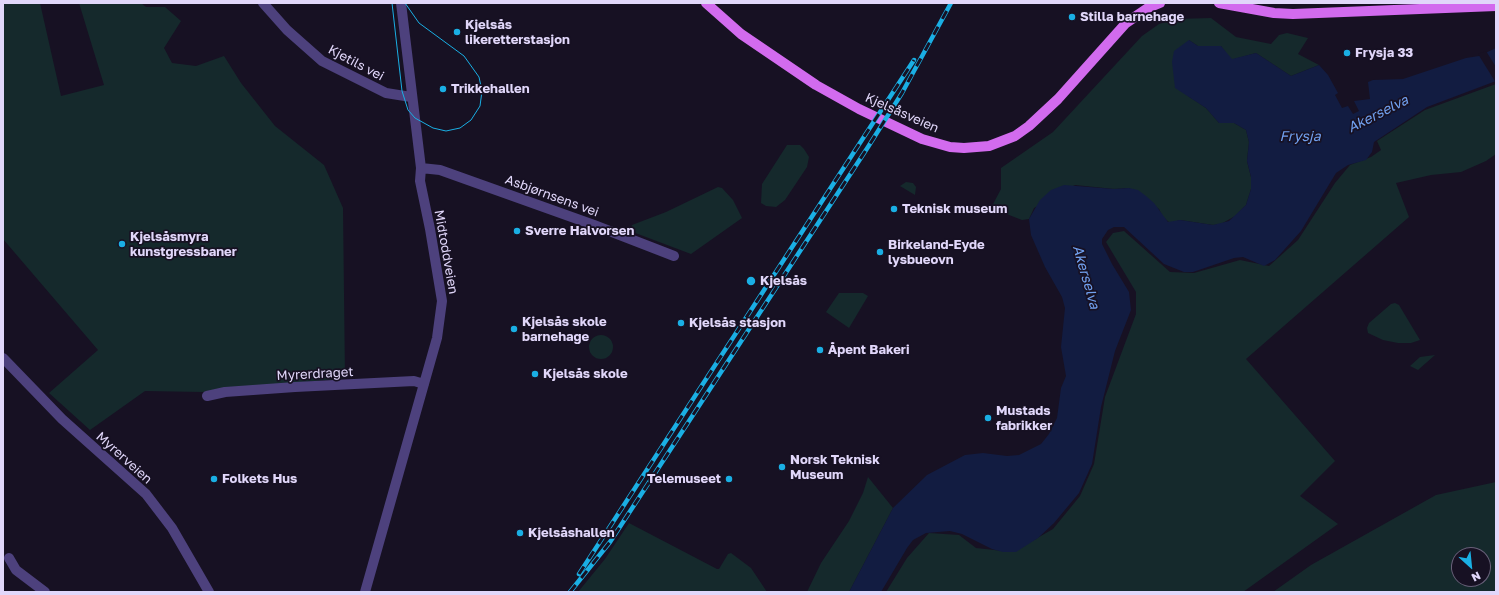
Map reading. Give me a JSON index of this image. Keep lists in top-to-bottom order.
{
  "streets": {
    "main road": ["Kjelsåsveien"],
    "street": [
      "Kjetils vei",
      "Asbjørnsens vei",
      "Midtoddveien",
      "Myrerdraget",
      "Myrerveien"
    ]
  },
  "crossings": [
    ["Kjetils vei", "Midtoddveien"],
    ["Asbjørnsens vei", "Midtoddveien"],
    ["Midtoddveien", "Myrerdraget"]
  ],
  "water": ["Akerselva", "Frysja"],
  "places": [
    "Stilla barnehage",
    "Kjelsås likeretterstasjon",
    "Frysja 33",
    "Trikkehallen",
    "Teknisk museum",
    "Sverre Halvorsen",
    "Kjelsåsmyra kunstgressbaner",
    "Birkeland-Eyde lysbueovn",
    "Kjelsås",
    "Kjelsås stasjon",
    "Kjelsås skole barnehage",
    "Åpent Bakeri",
    "Kjelsås skole",
    "Mustads fabrikker",
    "Norsk Teknisk Museum",
    "Folkets Hus",
    "Telemuseet",
    "Kjelsåshallen"
  ],
  "north": "bottom right"
}
